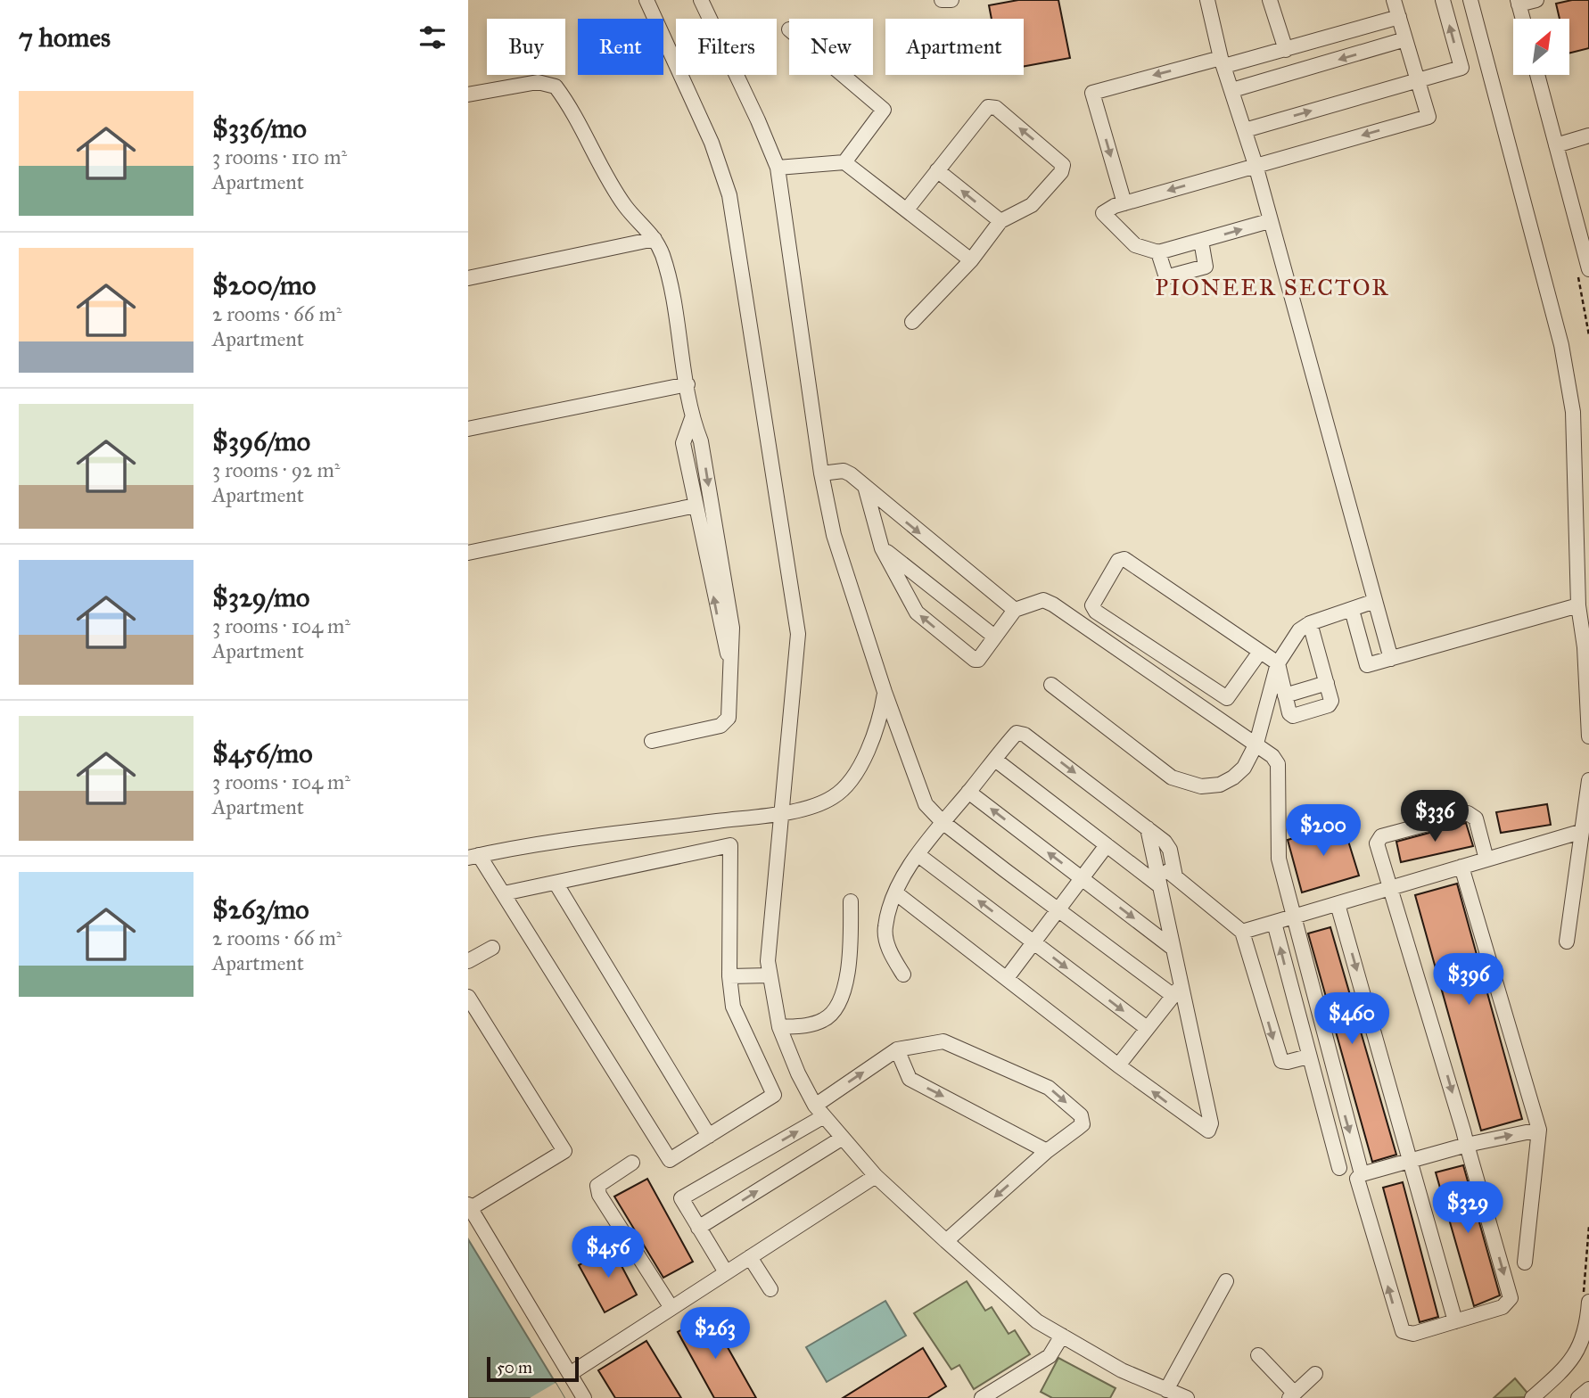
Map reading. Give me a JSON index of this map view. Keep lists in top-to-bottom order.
{
  "districts": ["PIONEER SECTOR"],
  "scale_bar": "50 m",
  "north": "top right",
  "page": {
    "heading": "7 homes",
    "chip": [
      "Buy",
      "Rent",
      "Filters",
      "New",
      "Apartment"
    ],
    "list": [
      {
        "name": "$336/mo",
        "note": "3 rooms · 110 m² · Apartment"
      },
      {
        "name": "$200/mo",
        "note": "2 rooms · 66 m² · Apartment"
      },
      {
        "name": "$396/mo",
        "note": "3 rooms · 92 m² · Apartment"
      },
      {
        "name": "$329/mo",
        "note": "3 rooms · 104 m² · Apartment"
      },
      {
        "name": "$456/mo",
        "note": "3 rooms · 104 m² · Apartment"
      },
      {
        "name": "$263/mo",
        "note": "2 rooms · 66 m² · Apartment"
      }
    ],
    "price": [
      "$336",
      "$200",
      "$396",
      "$460",
      "$329",
      "$456",
      "$263"
    ],
    "scale": "50 m"
  }
}
